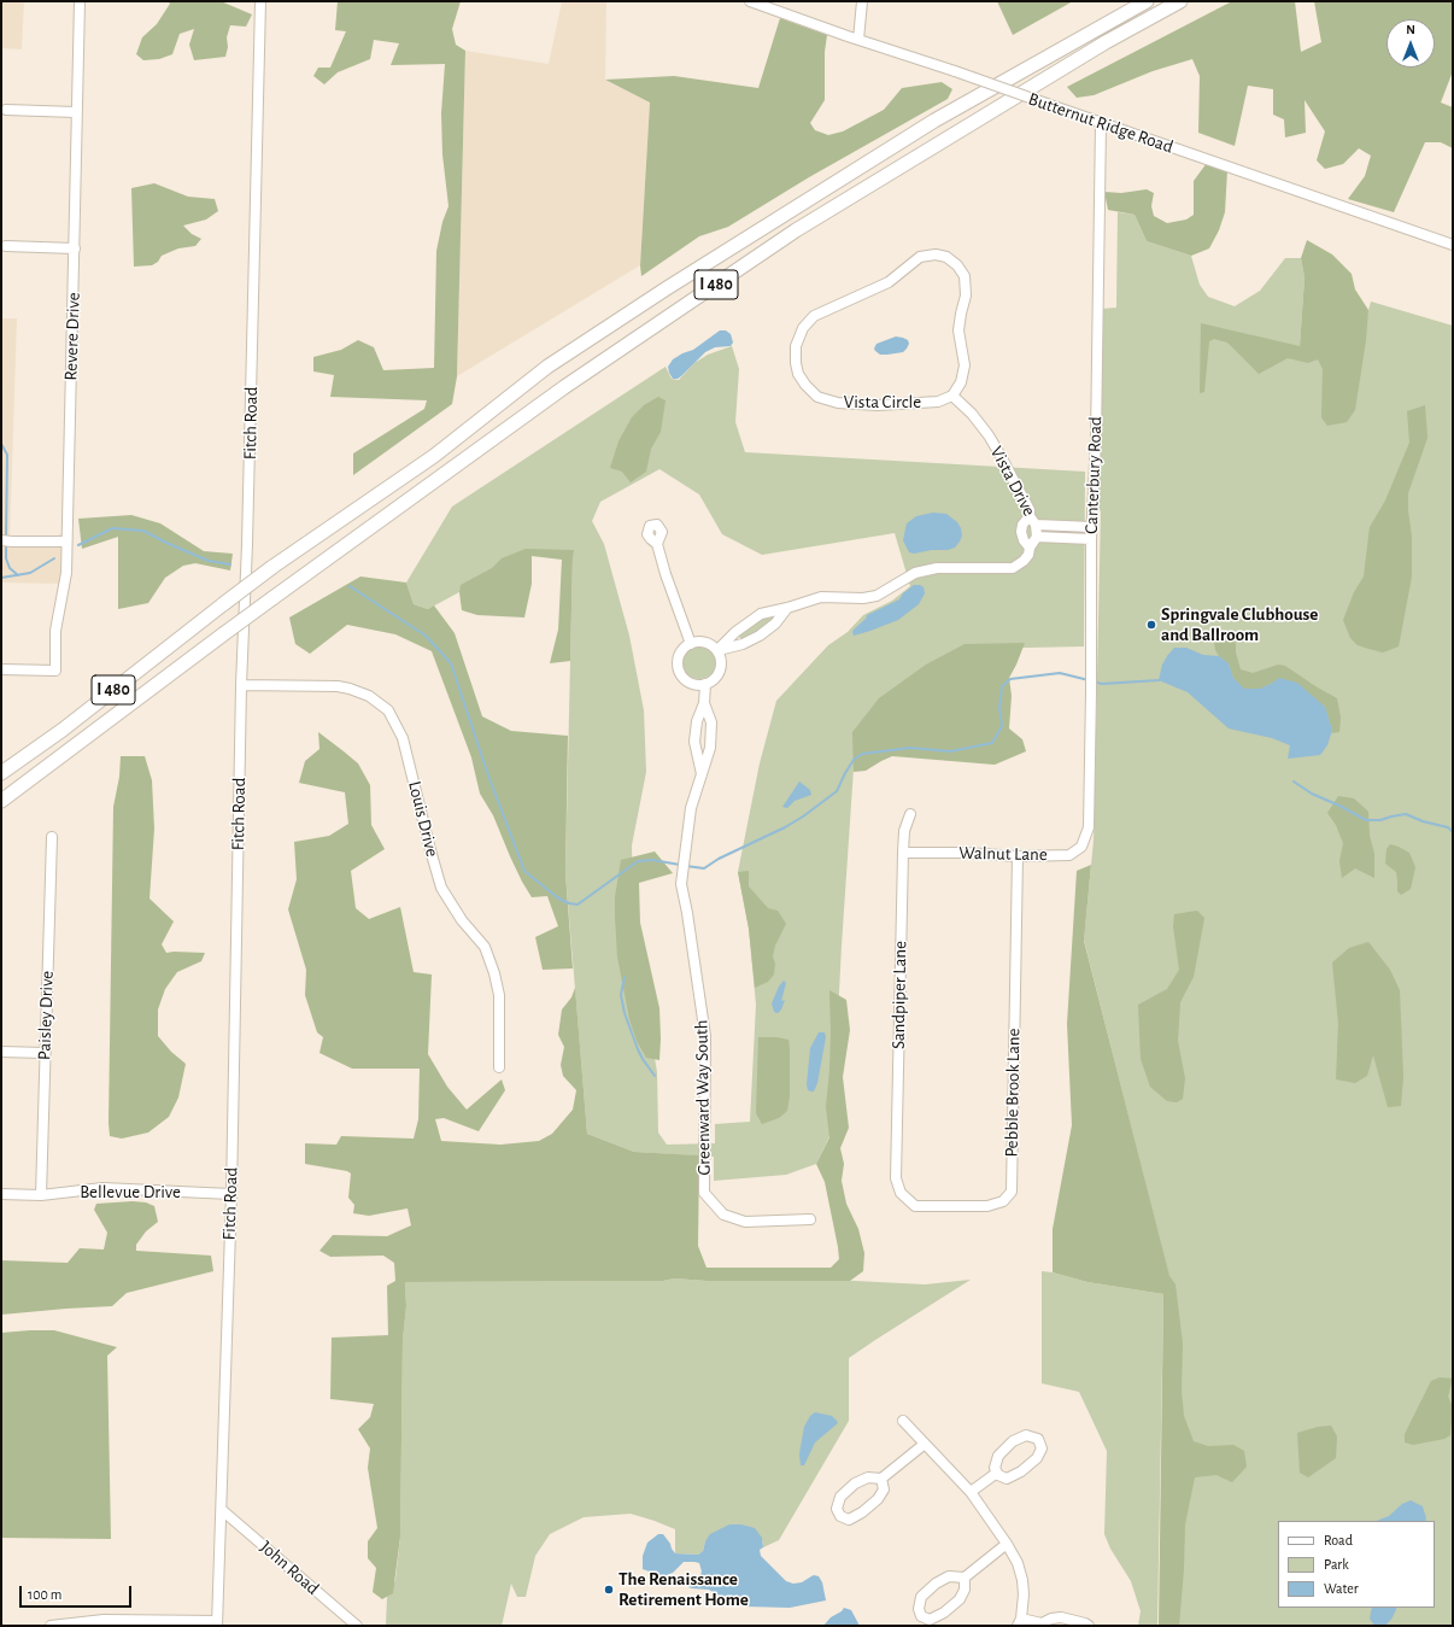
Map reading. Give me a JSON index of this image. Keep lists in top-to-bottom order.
{
  "streets": {
    "highway": ["I 480"],
    "street": [
      "Butternut Ridge Road",
      "Revere Drive",
      "Vista Circle",
      "Fitch Road",
      "Canterbury Road",
      "Vista Drive",
      "Louis Drive",
      "Walnut Lane",
      "Sandpiper Lane",
      "Paisley Drive",
      "Pebble Brook Lane",
      "Greenward Way South",
      "Bellevue Drive",
      "John Road"
    ]
  },
  "crossings": [
    ["Butternut Ridge Road", "Canterbury Road"],
    ["Vista Circle", "Vista Drive"],
    ["Fitch Road", "Louis Drive"],
    ["Fitch Road", "Bellevue Drive"],
    ["Fitch Road", "John Road"],
    ["Canterbury Road", "Vista Drive"],
    ["Canterbury Road", "Walnut Lane"],
    ["Walnut Lane", "Sandpiper Lane"],
    ["Walnut Lane", "Pebble Brook Lane"],
    ["Sandpiper Lane", "Pebble Brook Lane"],
    ["Paisley Drive", "Bellevue Drive"]
  ],
  "places": ["Springvale Clubhouse and Ballroom", "The Renaissance Retirement Home"],
  "legend": ["Road", "Park", "Water"],
  "scale_bar": "100 m",
  "north": "top"
}
